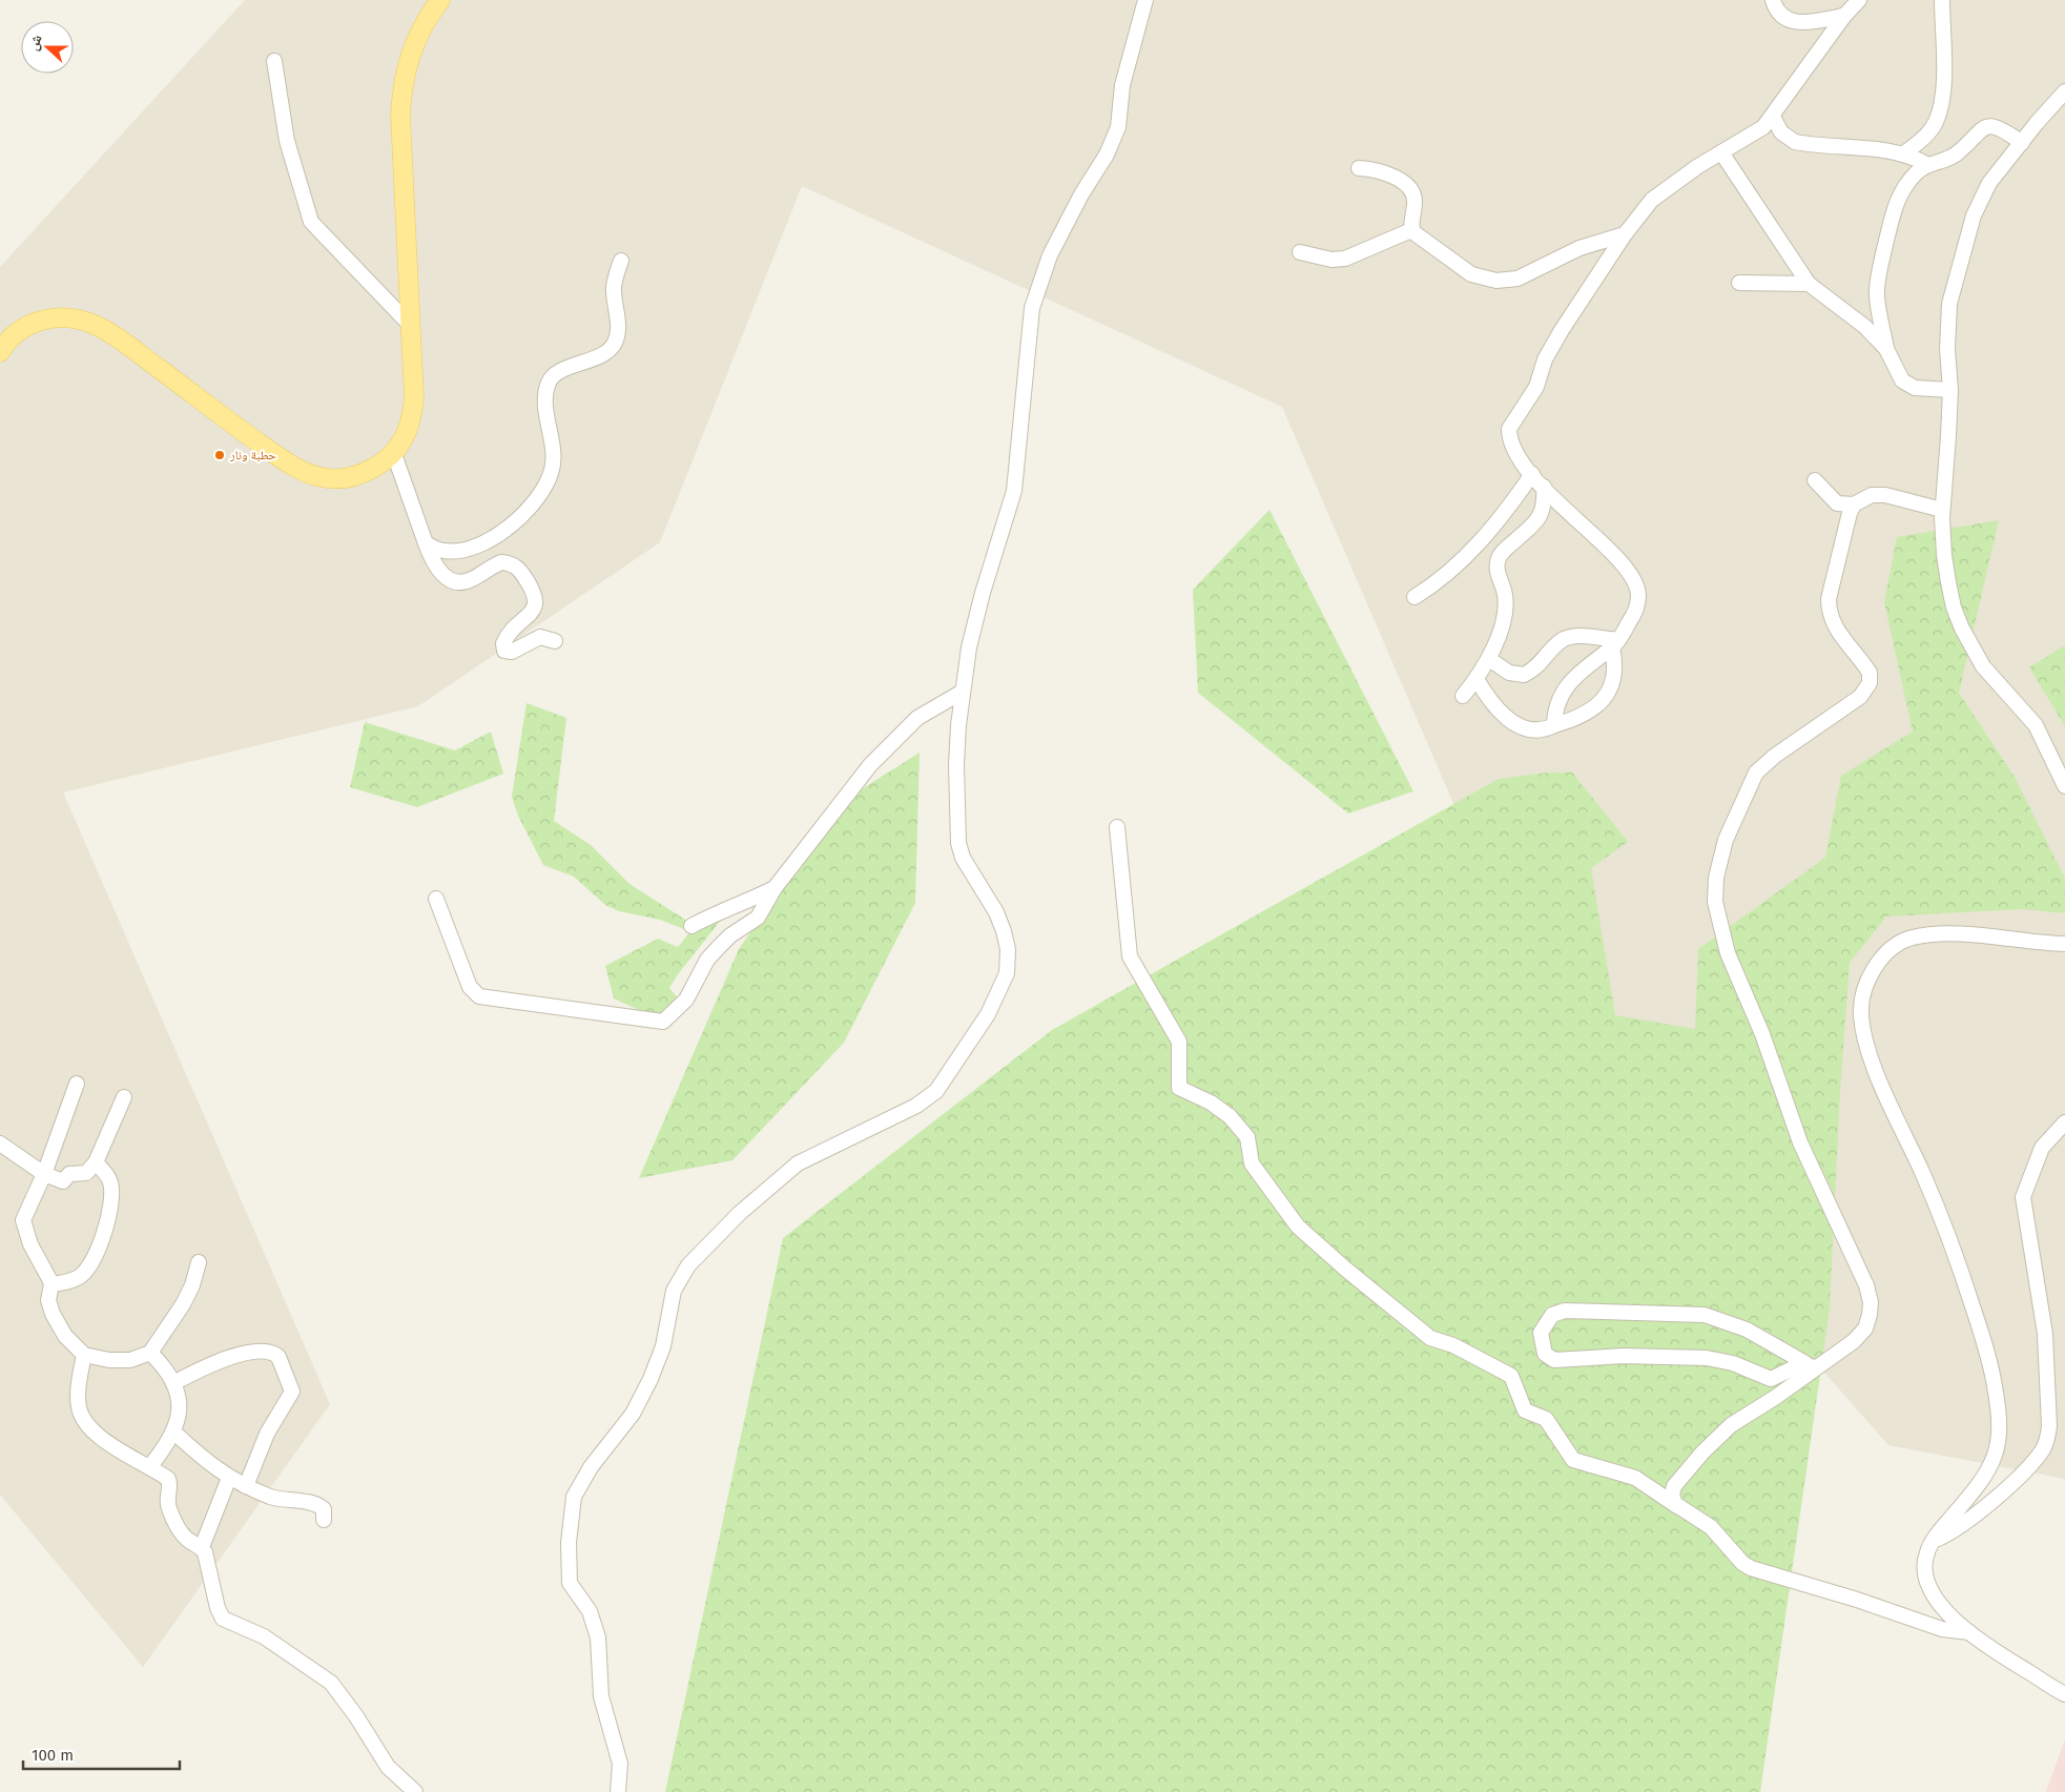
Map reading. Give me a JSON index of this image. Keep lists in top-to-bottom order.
{
  "places": ["حطبة ونار"],
  "scale_bar": "100 m",
  "north": "left"
}
